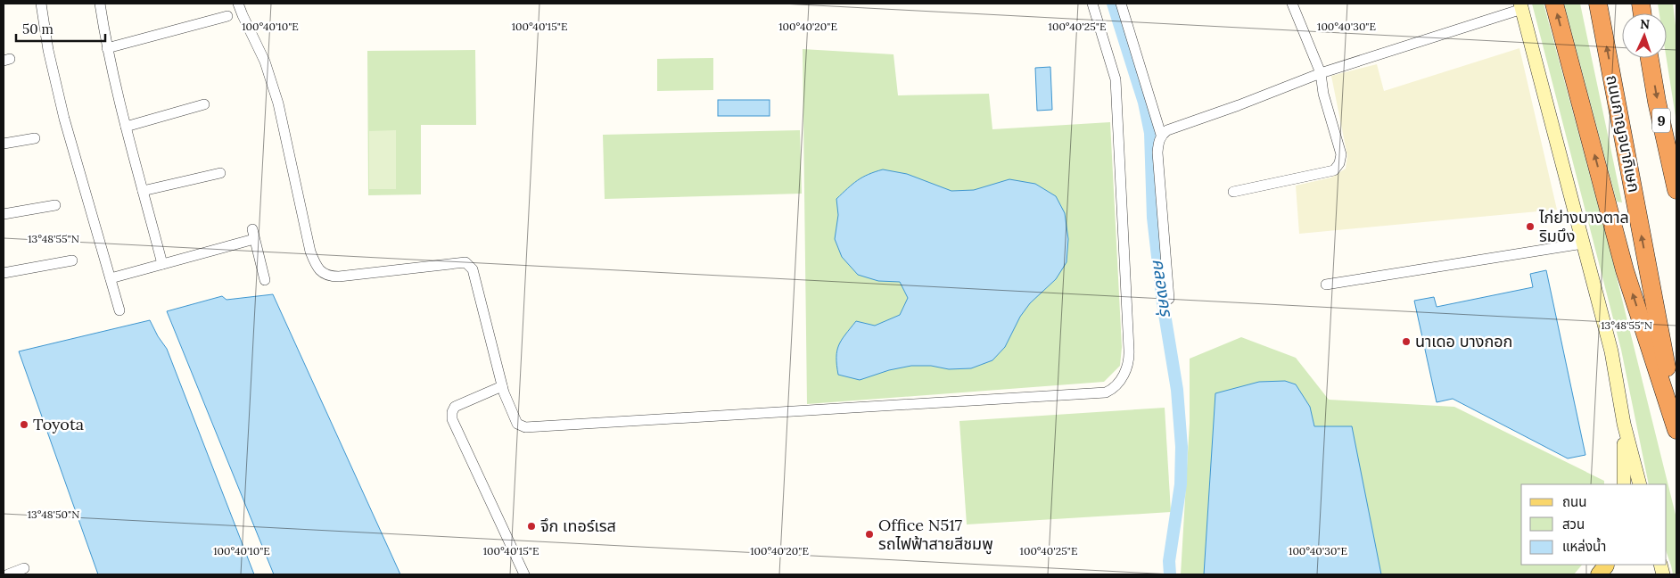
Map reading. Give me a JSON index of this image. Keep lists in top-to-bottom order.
{
  "streets": {
    "highway": ["9", "ถนนกาญจนาภิเษก"]
  },
  "water": ["คลองครุ"],
  "places": [
    "ไก่ย่างบางตาล ริมบึง",
    "นาเดอ บางกอก",
    "Toyota",
    "จึก เทอร์เรส",
    "Office N517 รถไฟฟ้าสายสีชมพู"
  ],
  "legend": ["ถนน", "สวน", "แหล่งน้ำ"],
  "scale_bar": "50 m",
  "north": "top",
  "coordinates": [
    "100°40'10\"E",
    "100°40'15\"E",
    "100°40'20\"E",
    "100°40'25\"E",
    "100°40'30\"E",
    "13°48'55\"N",
    "13°48'50\"N"
  ]
}
